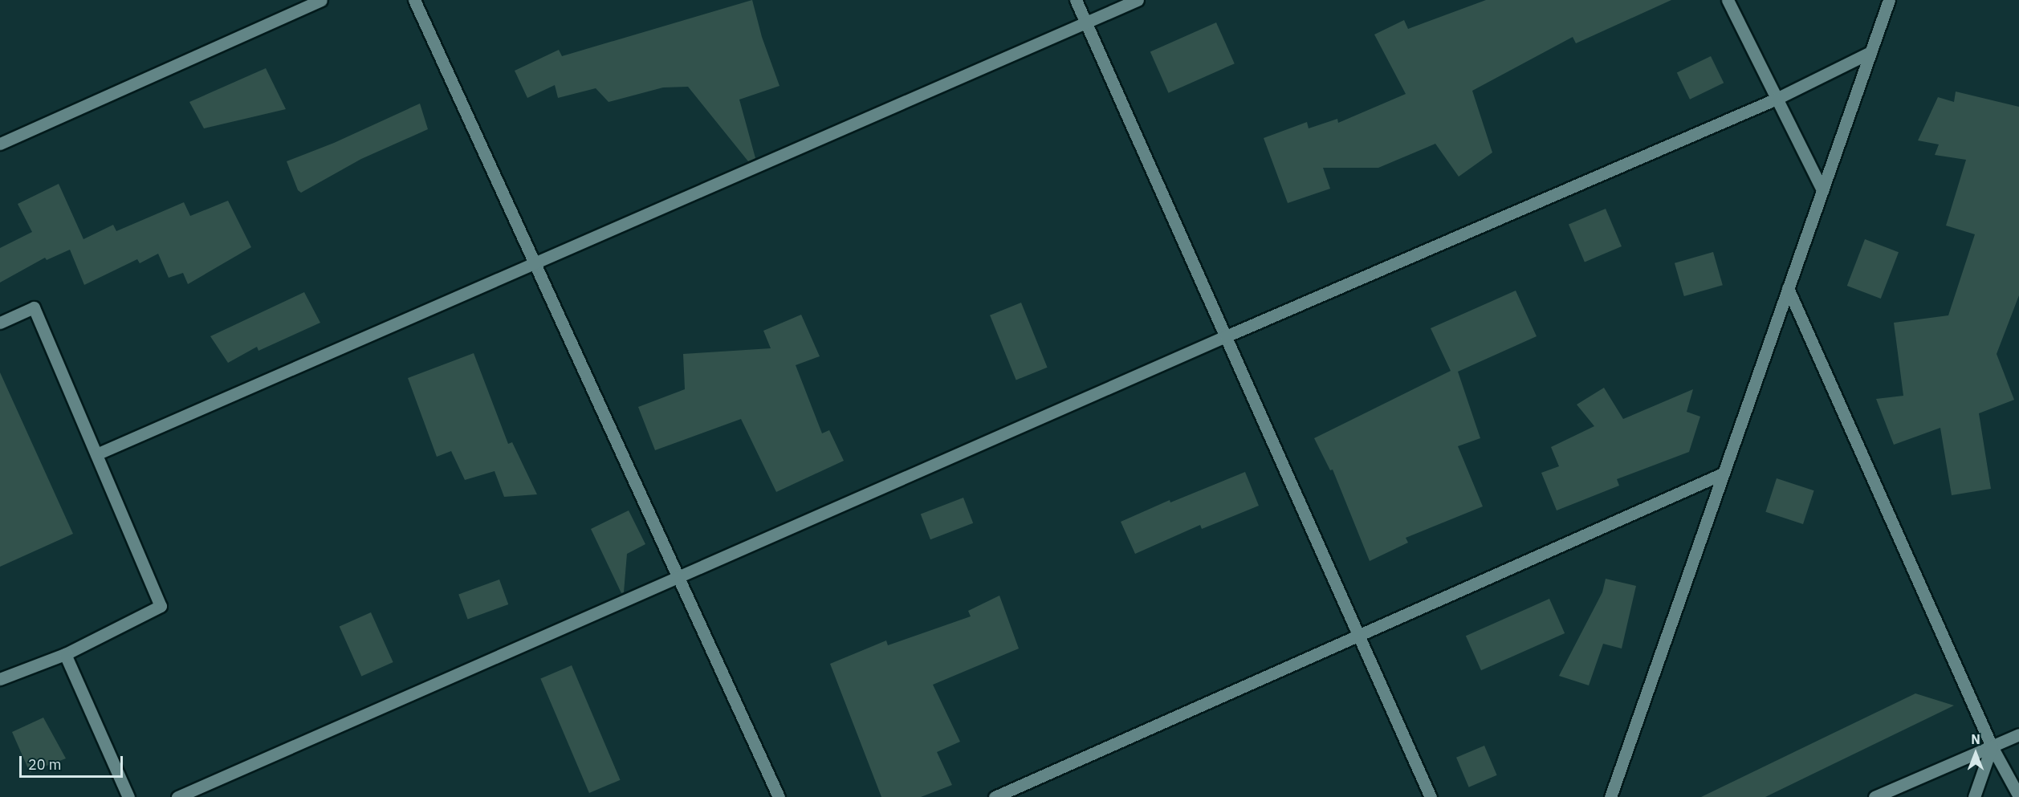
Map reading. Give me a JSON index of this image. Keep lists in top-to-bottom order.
{
  "scale_bar": "20 m",
  "north": "top"
}
